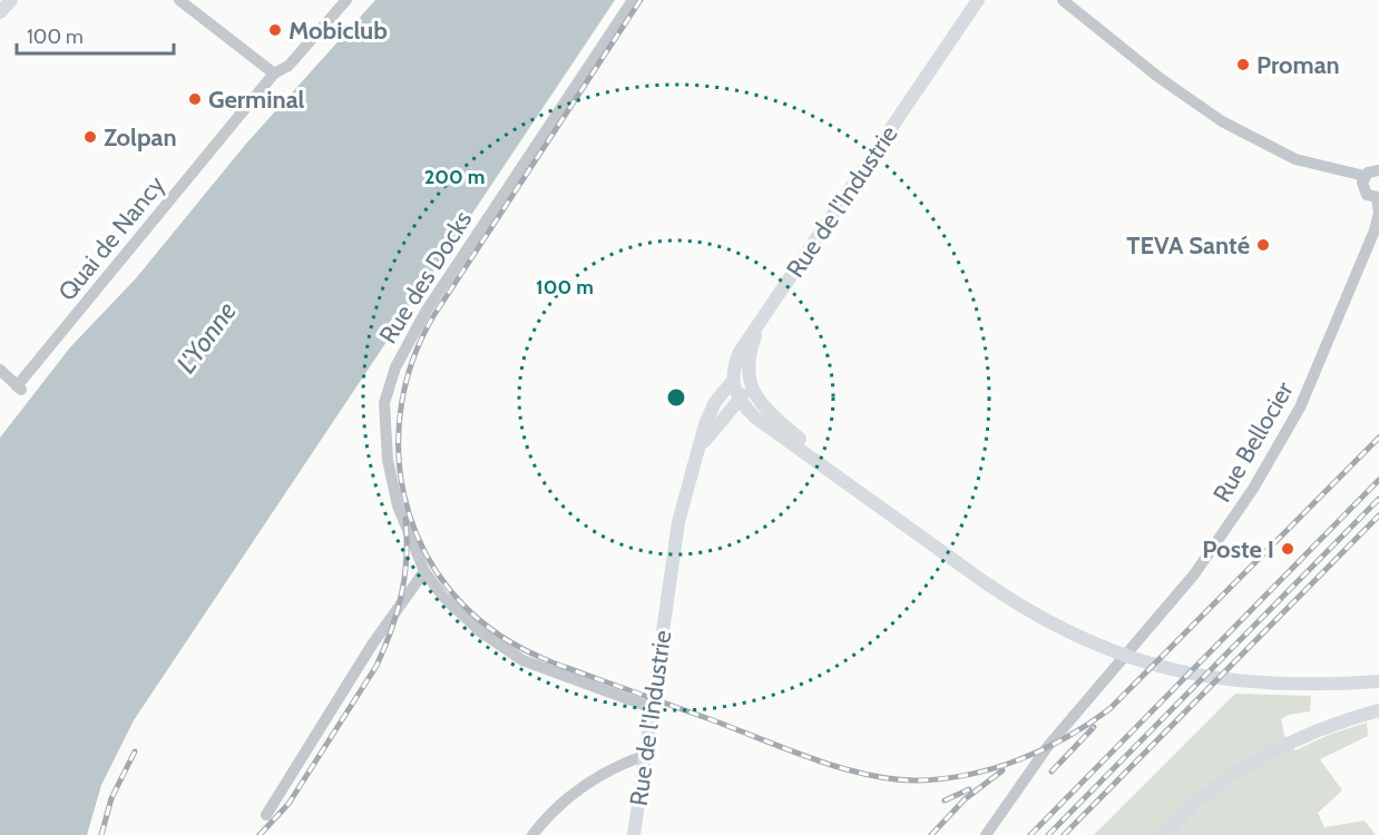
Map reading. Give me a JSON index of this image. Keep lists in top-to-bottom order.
{
  "streets": {
    "main road": ["Rue de l'Industrie"],
    "street": ["Quai de Nancy", "Rue des Docks", "Rue Bellocier"]
  },
  "crossings": [
    ["Rue de l'Industrie", "Rue des Docks"]
  ],
  "water": ["L'Yonne"],
  "places": [
    "Mobiclub",
    "Proman",
    "Germinal",
    "Zolpan",
    "TEVA Santé",
    "Poste I"
  ],
  "scale_bar": "100 m",
  "rings": ["200 m", "100 m"]
}
